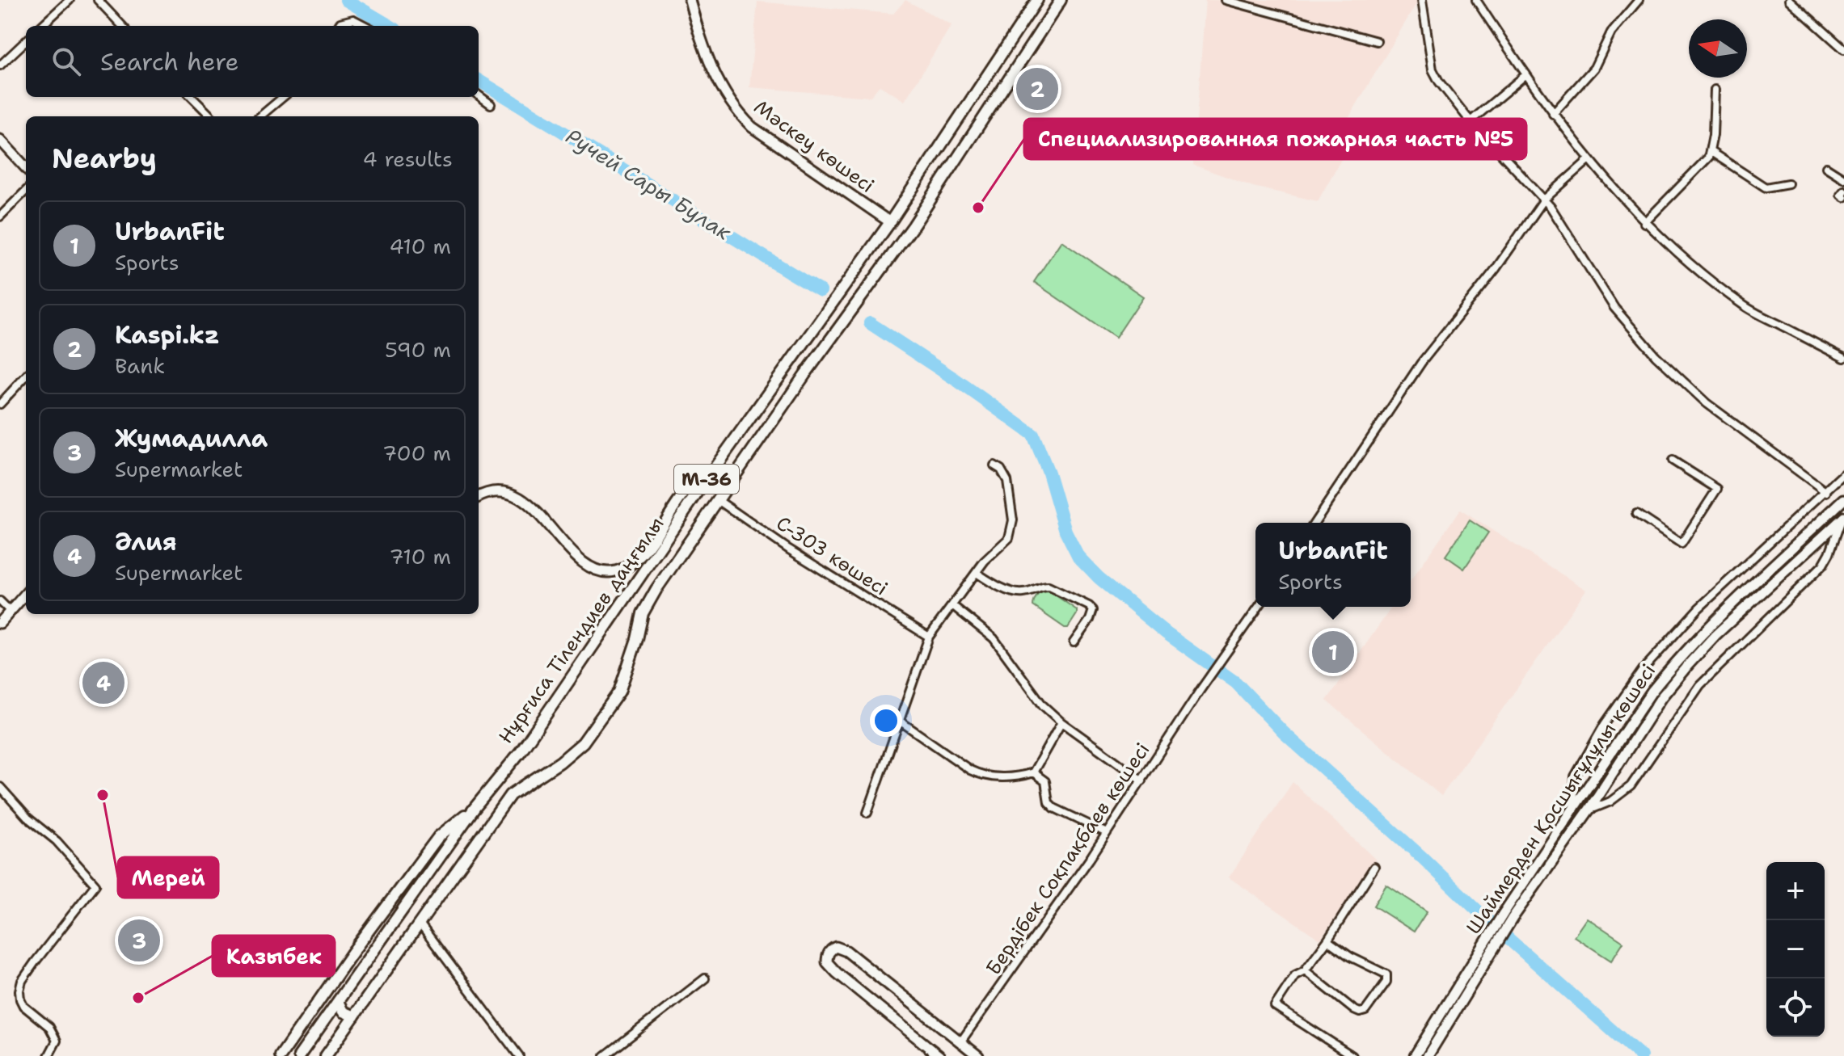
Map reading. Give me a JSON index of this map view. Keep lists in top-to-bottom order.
{
  "streets": {
    "main road": [
      "Мәскеу көшесі",
      "M-36",
      "Нұрғиса Тілендиев даңғылы",
      "Шаймерден Қосшығұлұлы көшесі"
    ],
    "street": ["С-303 көшесі", "Бердібек Соқпақбаев көшесі"]
  },
  "crossings": [
    ["Мәскеу көшесі", "M-36"],
    ["Мәскеу көшесі", "Нұрғиса Тілендиев даңғылы"],
    ["M-36", "Нұрғиса Тілендиев даңғылы"],
    ["С-303 көшесі", "Нұрғиса Тілендиев даңғылы"]
  ],
  "water": ["Ручей Сары Булак"],
  "places": ["Специализированная пожарная часть №5", "Мерей", "Казыбек"],
  "north": "left",
  "page": {
    "search": "Search here",
    "pins": [
      "2",
      "1",
      "4",
      "3"
    ],
    "heading": ["Nearby", "4 results"],
    "list": [
      {
        "mark": "1",
        "name": "UrbanFit",
        "note": "Sports",
        "value": "410 m"
      },
      {
        "mark": "2",
        "name": "Kaspi.kz",
        "note": "Bank",
        "value": "590 m"
      },
      {
        "mark": "3",
        "name": "Жумадилла",
        "note": "Supermarket",
        "value": "700 m"
      },
      {
        "mark": "4",
        "name": "Әлия",
        "note": "Supermarket",
        "value": "710 m"
      }
    ],
    "popup": ["UrbanFit", "Sports"],
    "map_buttons": ["+", "−"]
  }
}
